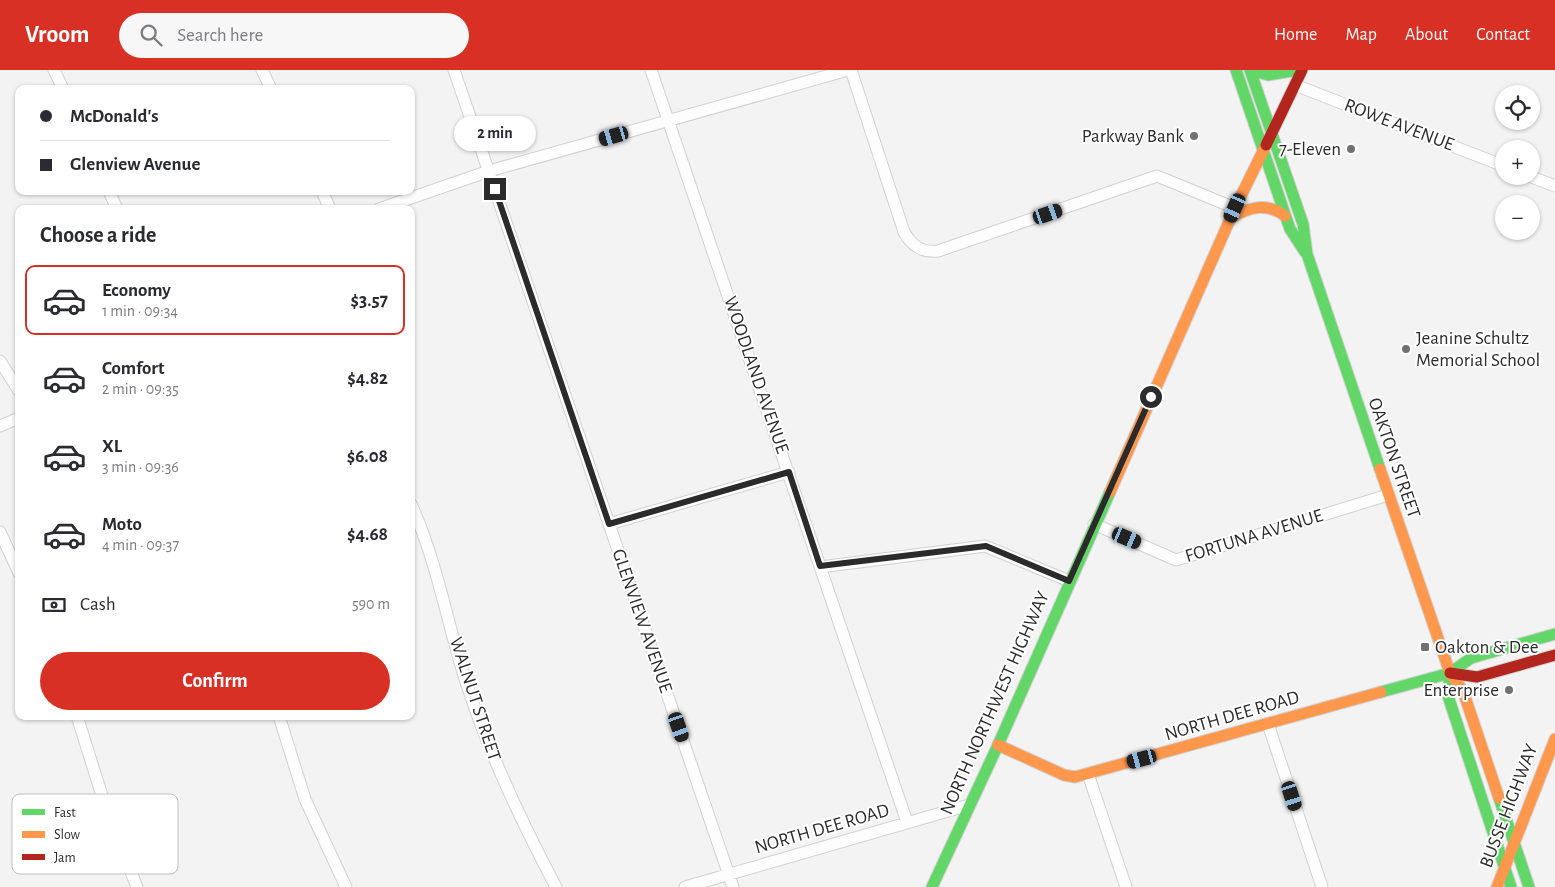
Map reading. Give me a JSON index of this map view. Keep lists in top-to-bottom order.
{
  "streets": {
    "main road": [
      "OAKTON STREET",
      "NORTH NORTHWEST HIGHWAY",
      "NORTH DEE ROAD",
      "BUSSE HIGHWAY"
    ],
    "street": [
      "ROWE AVENUE",
      "WOODLAND AVENUE",
      "FORTUNA AVENUE",
      "GLENVIEW AVENUE",
      "WALNUT STREET"
    ]
  },
  "crossings": [
    ["ROWE AVENUE", "NORTH NORTHWEST HIGHWAY"],
    ["WOODLAND AVENUE", "NORTH DEE ROAD"],
    ["OAKTON STREET", "FORTUNA AVENUE"],
    ["OAKTON STREET", "NORTH NORTHWEST HIGHWAY"],
    ["OAKTON STREET", "NORTH DEE ROAD"],
    ["OAKTON STREET", "BUSSE HIGHWAY"],
    ["FORTUNA AVENUE", "NORTH NORTHWEST HIGHWAY"],
    ["GLENVIEW AVENUE", "NORTH DEE ROAD"],
    ["NORTH NORTHWEST HIGHWAY", "NORTH DEE ROAD"]
  ],
  "places": {
    "other": [
      "Parkway Bank",
      "7-Eleven",
      "Jeanine Schultz Memorial School",
      "Enterprise"
    ],
    "transit": ["Oakton & Dee"]
  },
  "legend": ["Fast", "Slow", "Jam"],
  "page": {
    "header": "Vroom",
    "search": "Search here",
    "nav": [
      "Home",
      "Map",
      "About",
      "Contact"
    ],
    "map_buttons": ["+", "−"],
    "banner": ["McDonald's", "Glenview Avenue"],
    "bubble": "2 min",
    "heading": "Choose a ride",
    "list": [
      {
        "name": "Economy",
        "note": "1 min · 09:34",
        "value": "$3.57"
      },
      {
        "name": "Comfort",
        "note": "2 min · 09:35",
        "value": "$4.82"
      },
      {
        "name": "XL",
        "note": "3 min · 09:36",
        "value": "$6.08"
      },
      {
        "name": "Moto",
        "note": "4 min · 09:37",
        "value": "$4.68"
      }
    ],
    "pay": ["Cash", "590 m"],
    "buttons": "Confirm"
  }
}
